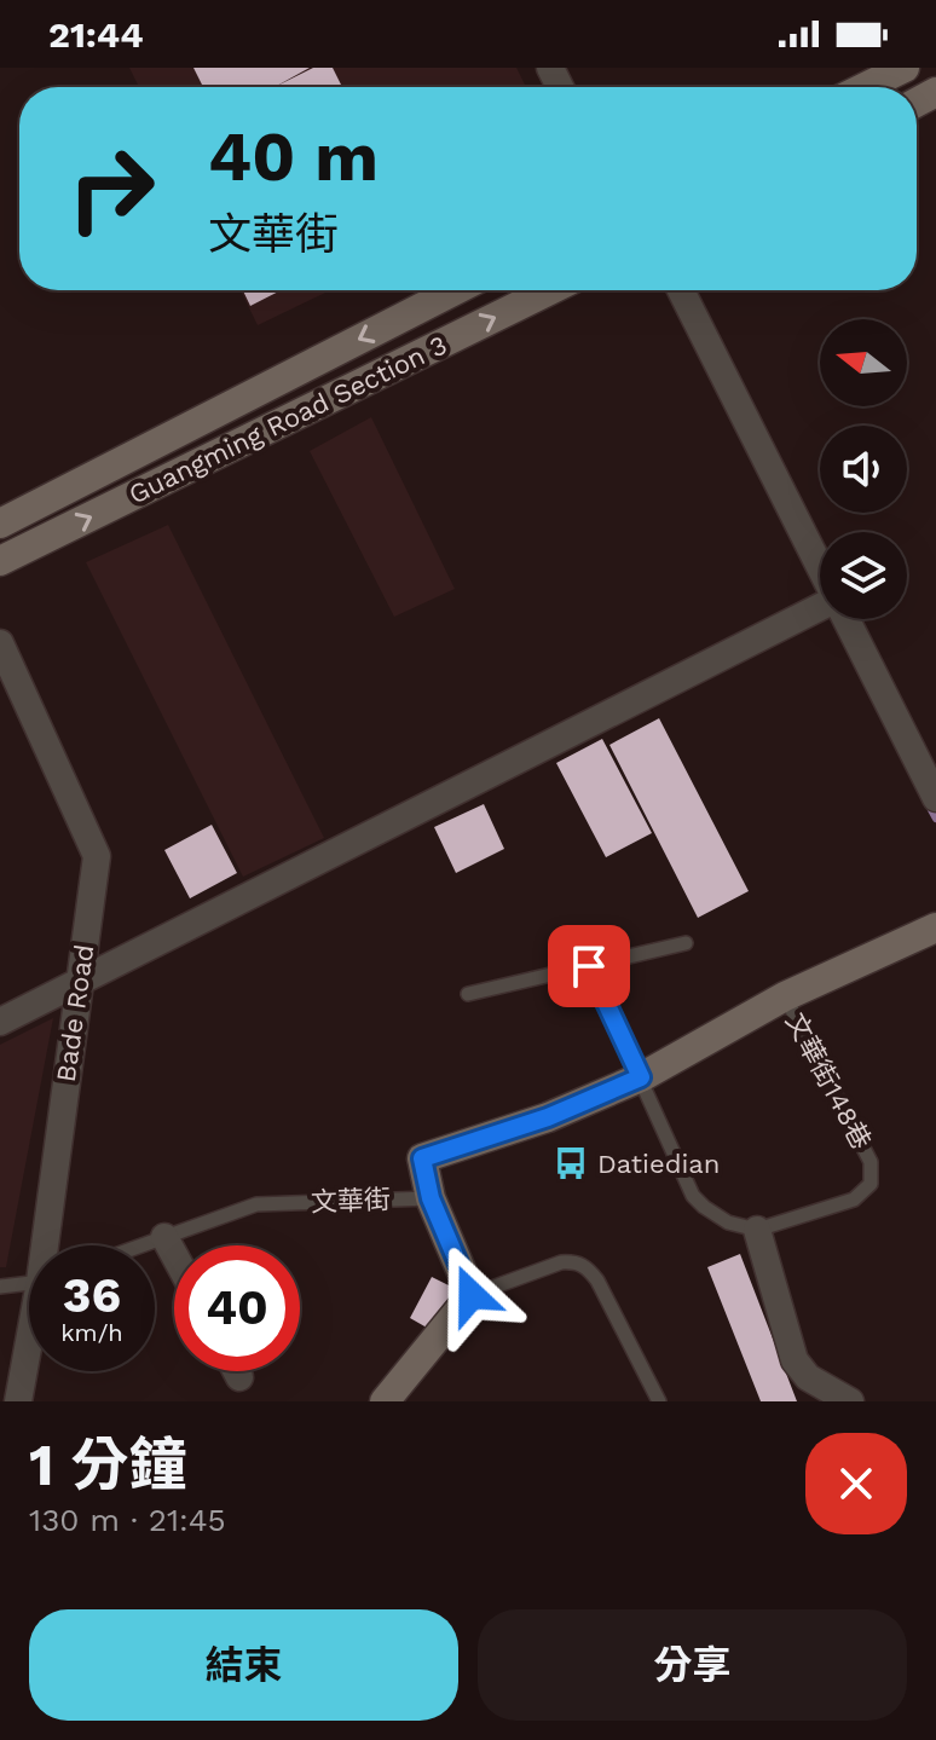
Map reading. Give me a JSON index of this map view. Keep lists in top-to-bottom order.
{
  "streets": {
    "street": ["Guangming Road Section 3", "Bade Road", "文華街"],
    "lane": ["文華街148巷"]
  },
  "crossings": [
    ["文華街148巷", "文華街"]
  ],
  "places": {
    "bus stop": ["Datiedian"]
  },
  "north": "left",
  "page": {
    "status": "21:44",
    "turn": ["40 m", "文華街"],
    "speed": "36 km/h",
    "limit": "40",
    "heading": ["1 分鐘", "130 m · 21:45"],
    "buttons": ["結束", "分享"]
  }
}
